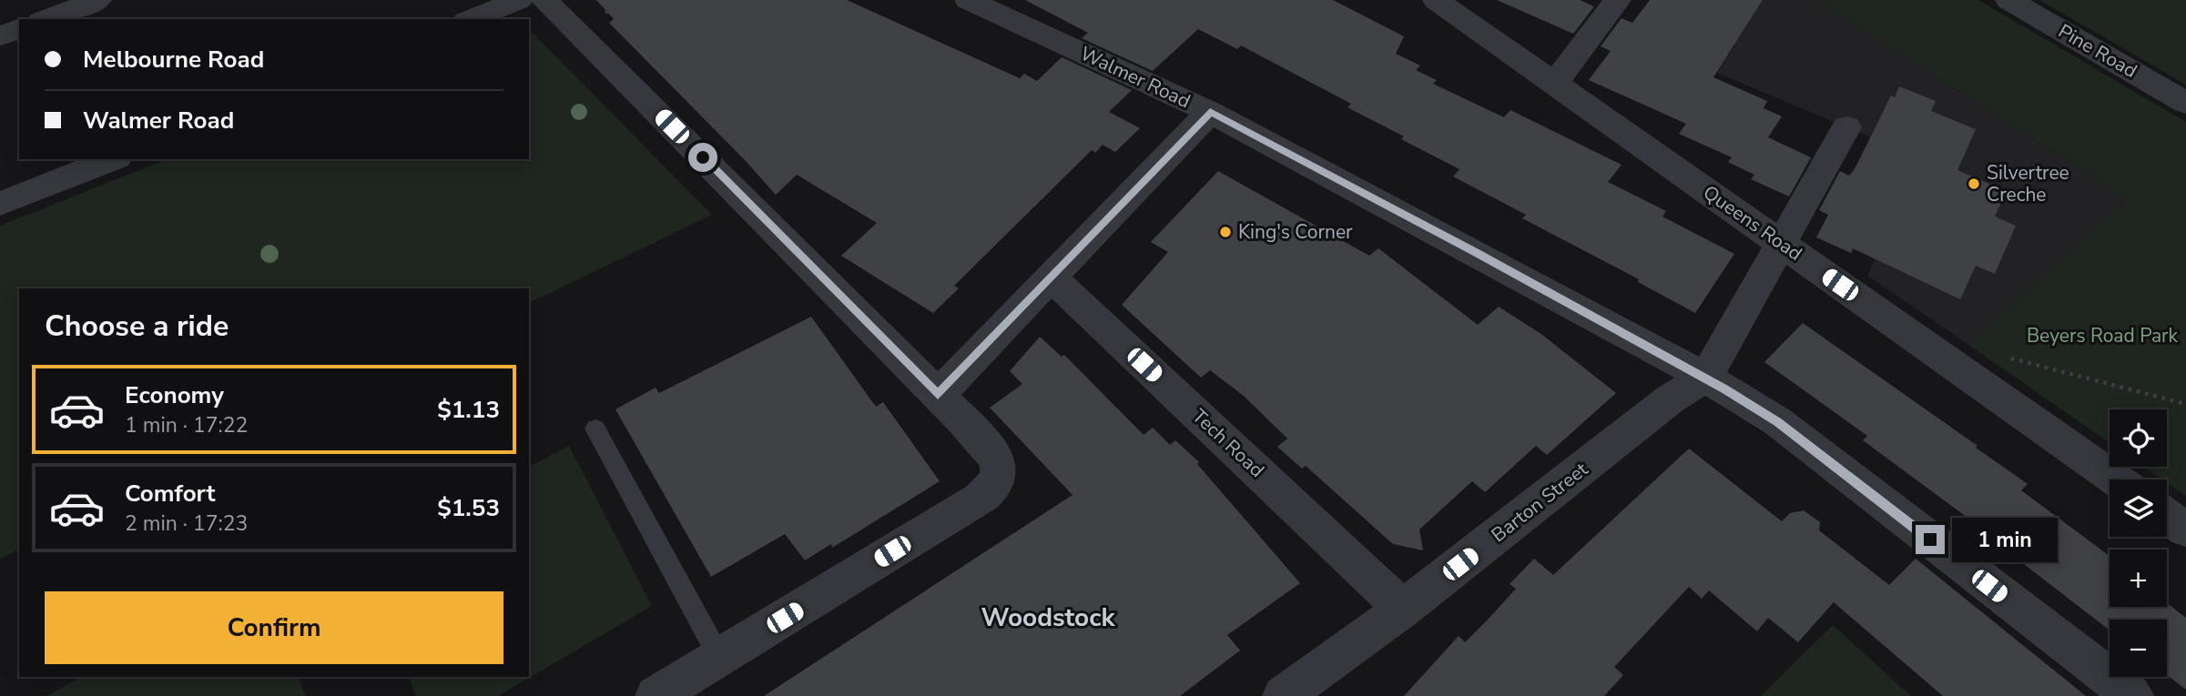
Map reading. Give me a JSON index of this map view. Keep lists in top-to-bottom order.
{
  "streets": {
    "street": [
      "Pine Road",
      "Walmer Road",
      "Queens Road",
      "Tech Road",
      "Barton Street"
    ]
  },
  "crossings": [
    ["Walmer Road", "Barton Street"],
    ["Tech Road", "Barton Street"]
  ],
  "districts": ["Woodstock"],
  "parks": ["Beyers Road Park"],
  "places": ["Silvertree Creche", "King's Corner"],
  "page": {
    "banner": ["Melbourne Road", "Walmer Road"],
    "heading": "Choose a ride",
    "list": [
      {
        "name": "Economy",
        "note": "1 min · 17:22",
        "value": "$1.13"
      },
      {
        "name": "Comfort",
        "note": "2 min · 17:23",
        "value": "$1.53"
      }
    ],
    "map_buttons": ["+", "−"],
    "bubble": "1 min",
    "buttons": "Confirm"
  }
}
